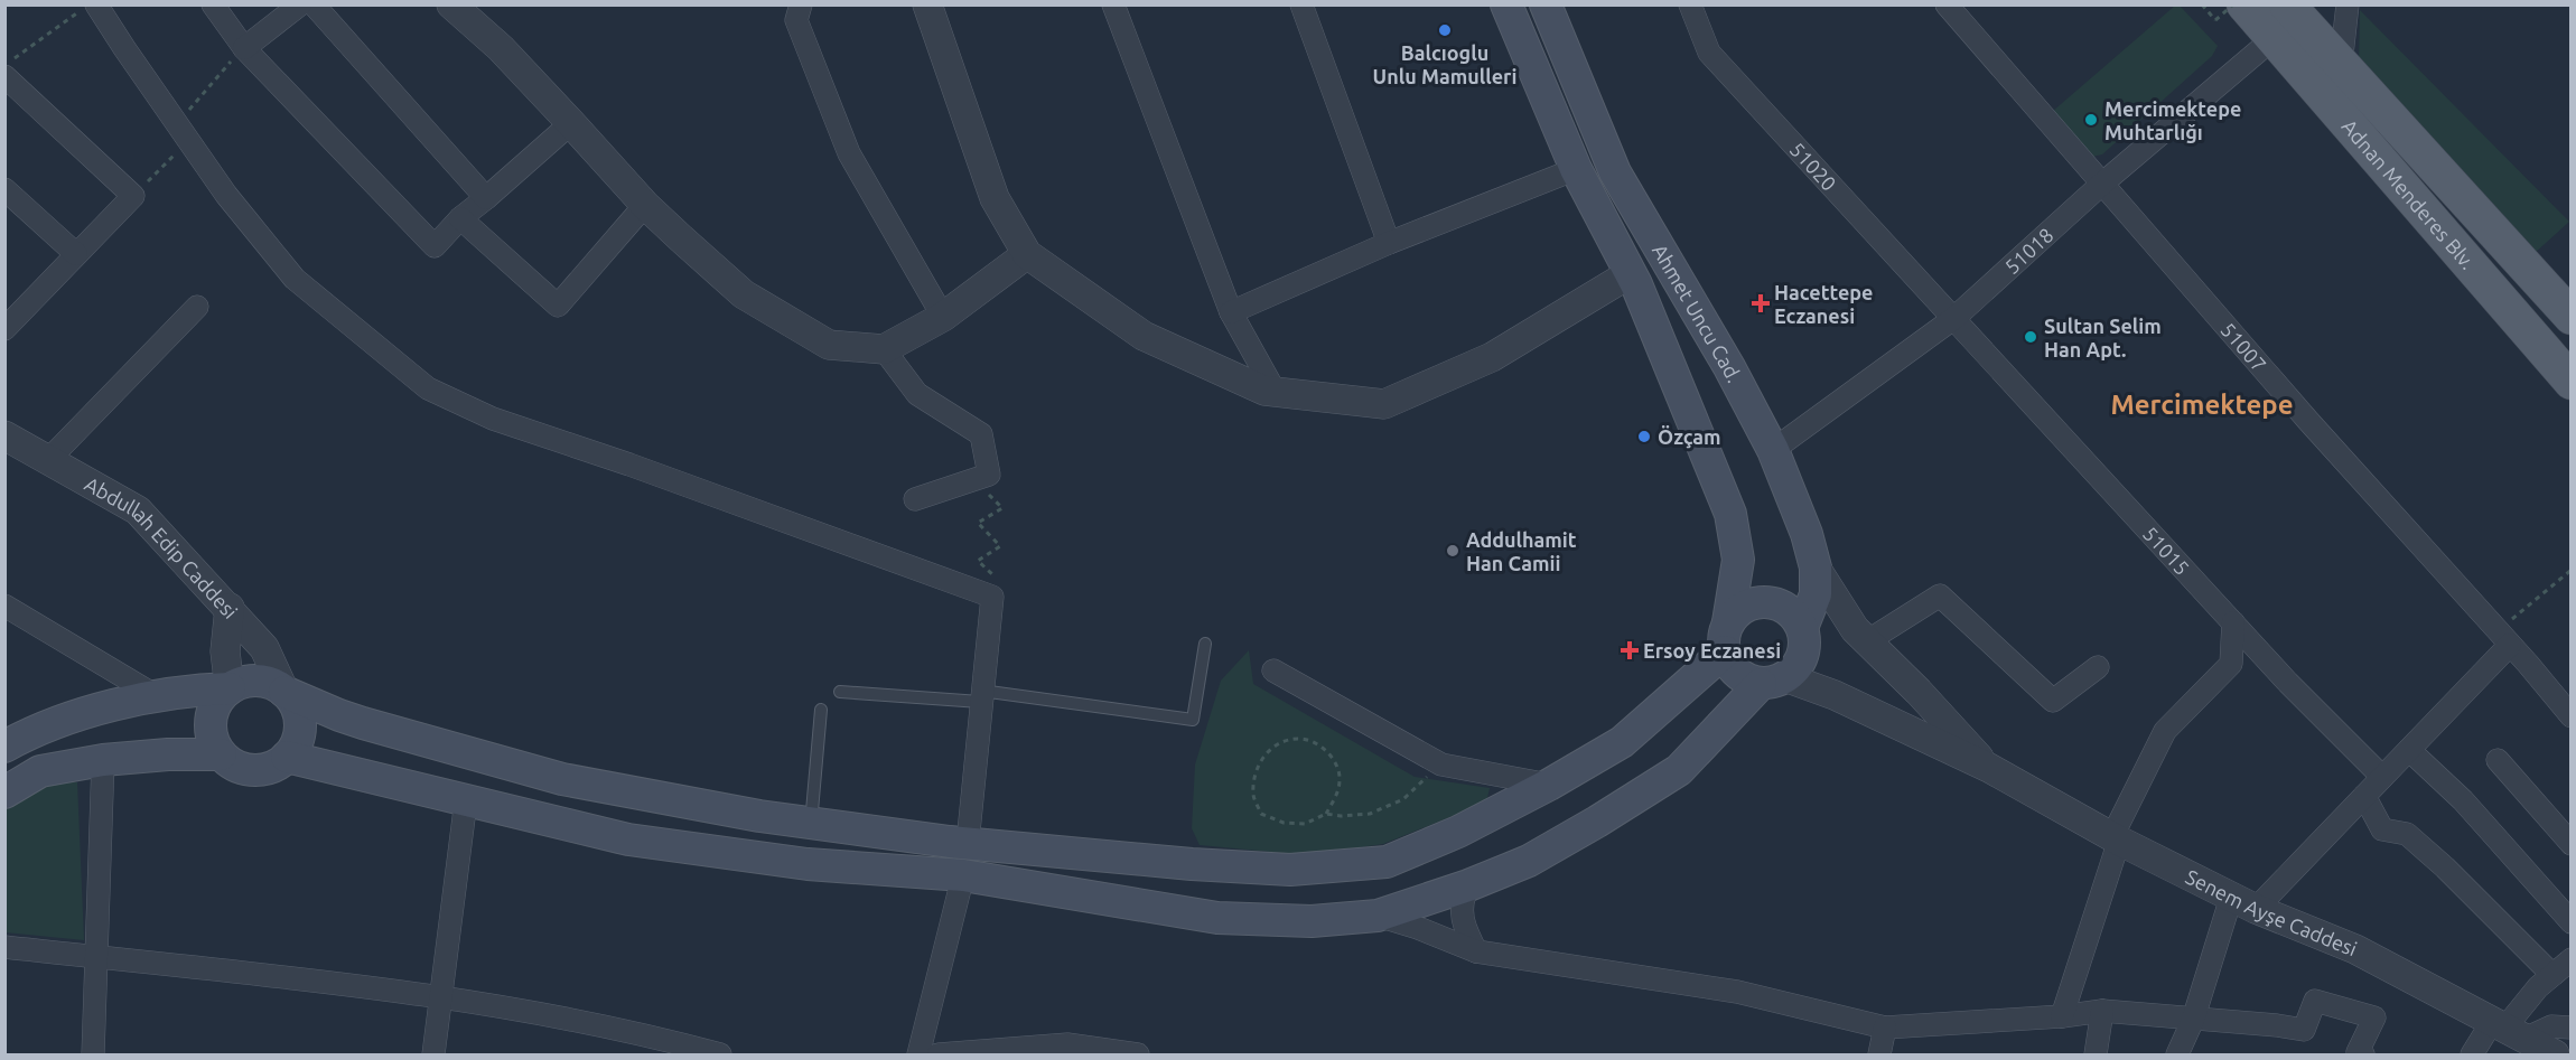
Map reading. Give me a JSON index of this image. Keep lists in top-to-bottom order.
{
  "streets": {
    "main road": ["Adnan Menderes Blv.", "Ahmet Uncu Cad."],
    "street": [
      "51020",
      "51018",
      "51007",
      "51015",
      "Abdullah Edip Caddesi",
      "Senem Ayşe Caddesi"
    ]
  },
  "crossings": [
    ["51020", "51018"],
    ["51020", "51015"],
    ["Adnan Menderes Blv.", "51018"],
    ["51018", "Ahmet Uncu Cad."],
    ["51018", "51007"],
    ["51018", "51015"]
  ],
  "districts": ["Mercimektepe"],
  "places": {
    "other": [
      "Balcıoglu Unlu Mamulleri",
      "Mercimektepe Muhtarlığı",
      "Sultan Selim Han Apt.",
      "Özçam",
      "Addulhamit Han Camii"
    ],
    "health": ["Hacettepe Eczanesi", "Ersoy Eczanesi"]
  }
}
